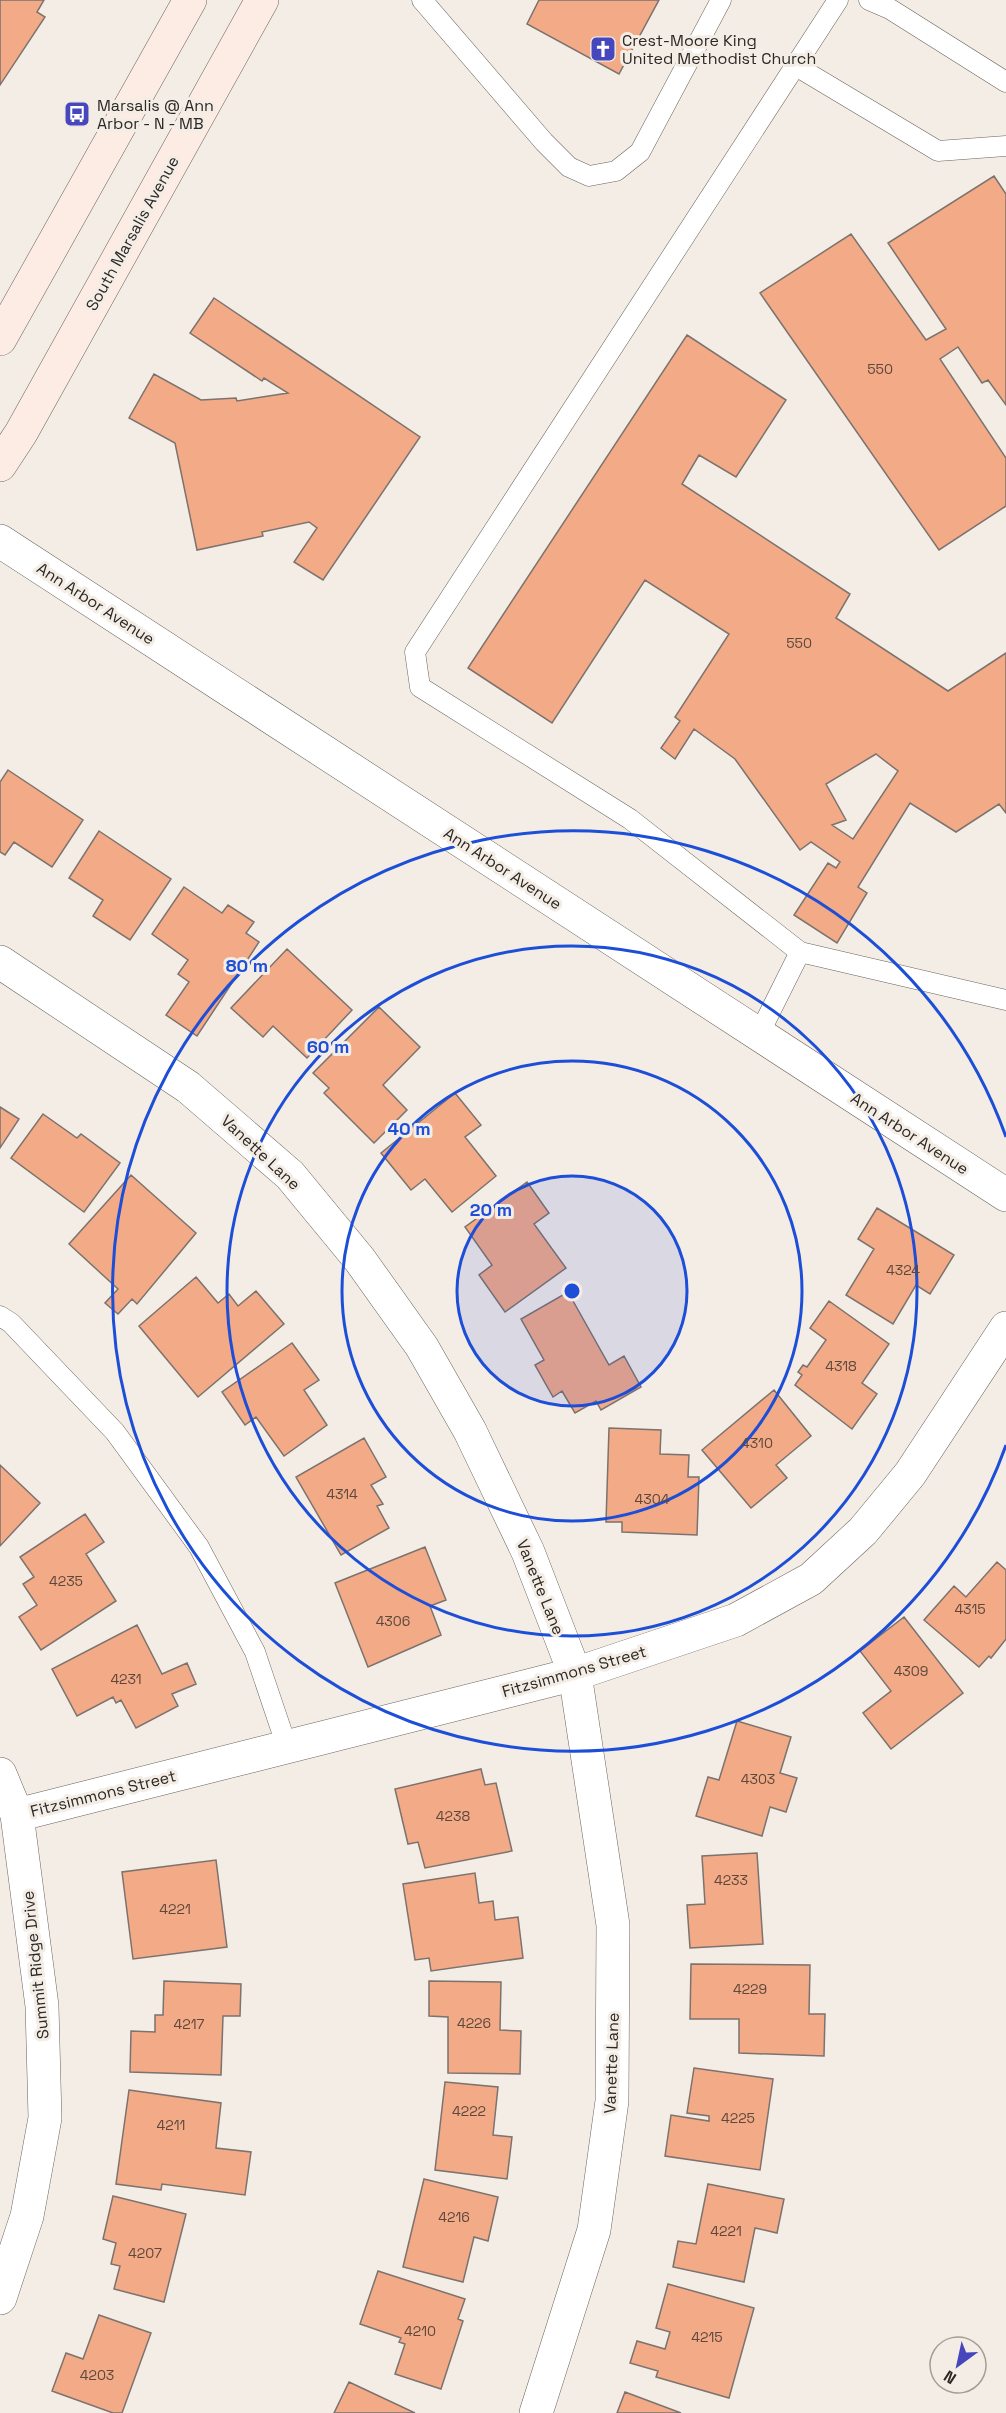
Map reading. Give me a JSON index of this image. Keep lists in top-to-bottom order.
{
  "streets": {
    "main road": ["South Marsalis Avenue"],
    "street": [
      "Ann Arbor Avenue",
      "Vanette Lane",
      "Fitzsimmons Street",
      "Summit Ridge Drive"
    ]
  },
  "crossings": [
    ["Vanette Lane", "Fitzsimmons Street"],
    ["Fitzsimmons Street", "Summit Ridge Drive"]
  ],
  "places": {
    "church": ["Crest-Moore King United Methodist Church"],
    "bus stop": ["Marsalis @ Ann Arbor - N - MB"]
  },
  "house_numbers": [
    "550",
    "550",
    "4324",
    "4318",
    "4310",
    "4314",
    "4304",
    "4235",
    "4315",
    "4306",
    "4309",
    "4231",
    "4303",
    "4238",
    "4233",
    "4221",
    "4229",
    "4226",
    "4217",
    "4222",
    "4225",
    "4211",
    "4216",
    "4221",
    "4207",
    "4210",
    "4215",
    "4203"
  ],
  "north": "bottom left",
  "rings": [
    "80 m",
    "60 m",
    "40 m",
    "20 m"
  ]
}
